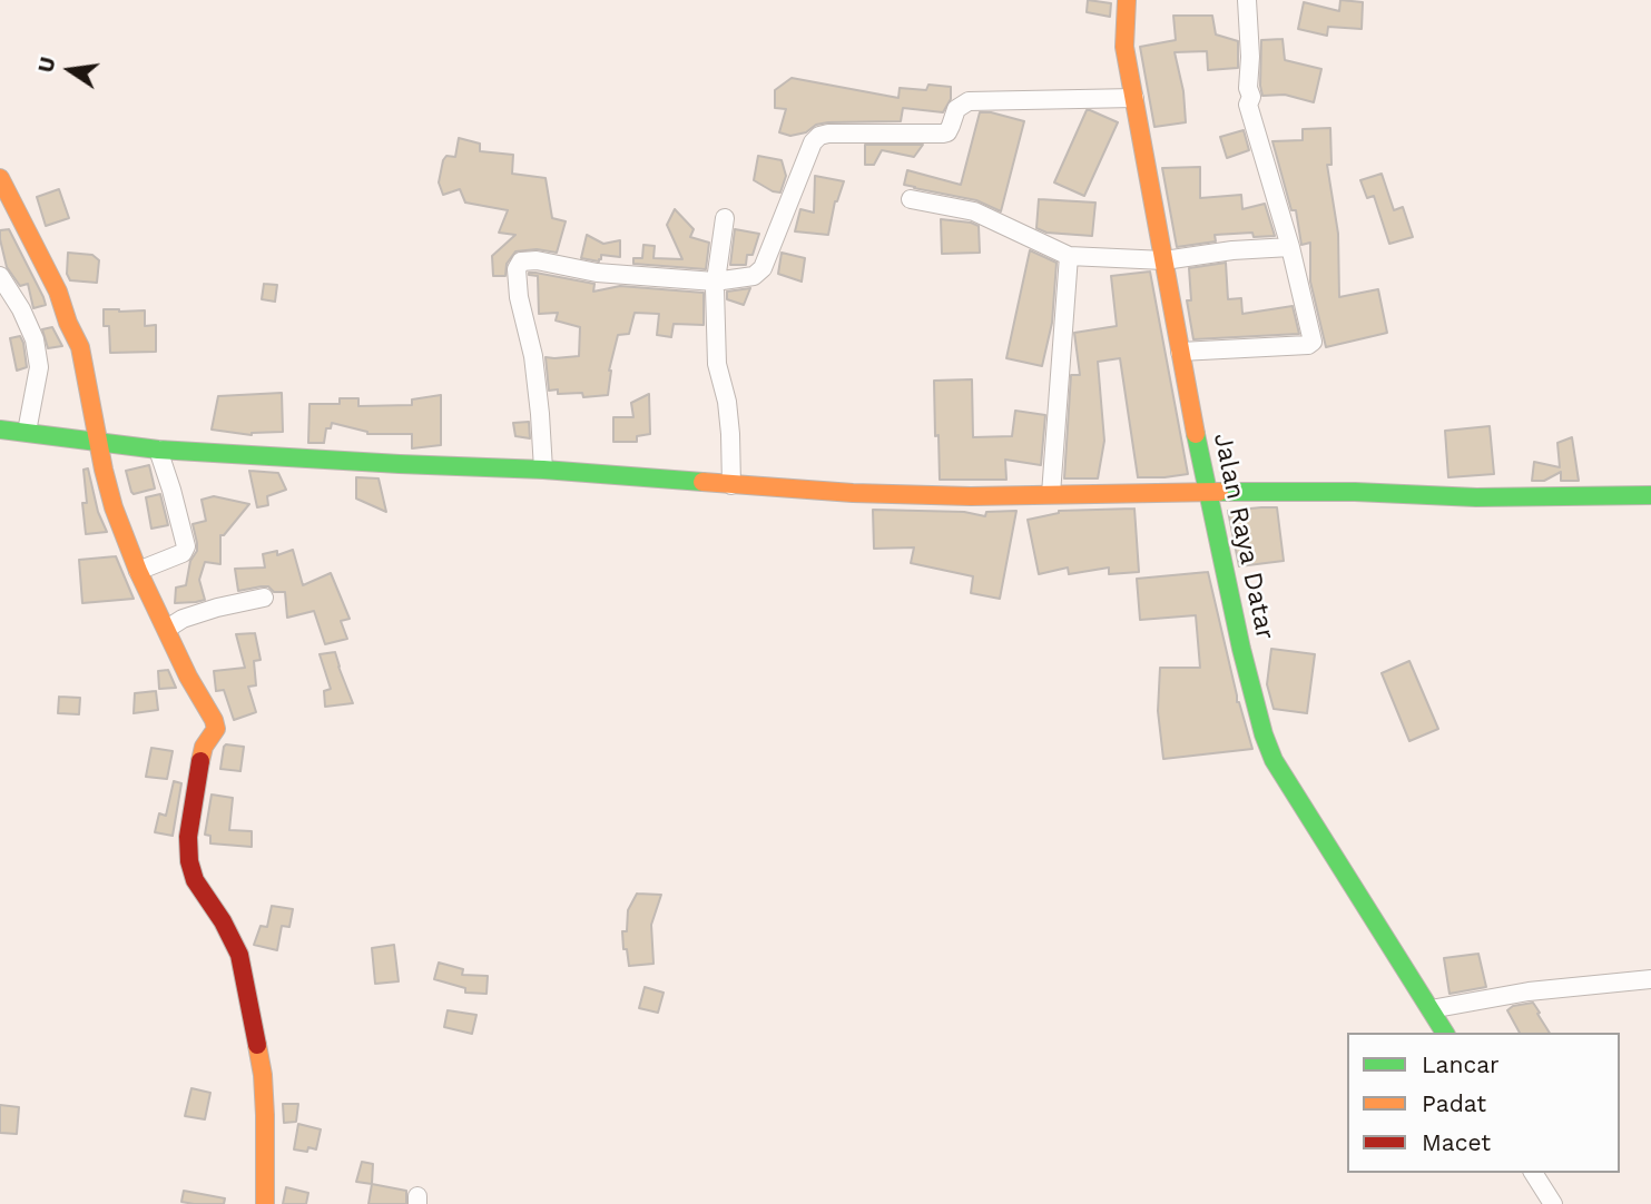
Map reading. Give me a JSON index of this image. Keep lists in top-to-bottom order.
{
  "streets": {
    "street": ["Jalan Raya Datar"]
  },
  "legend": ["Lancar", "Padat", "Macet"],
  "north": "left"
}
